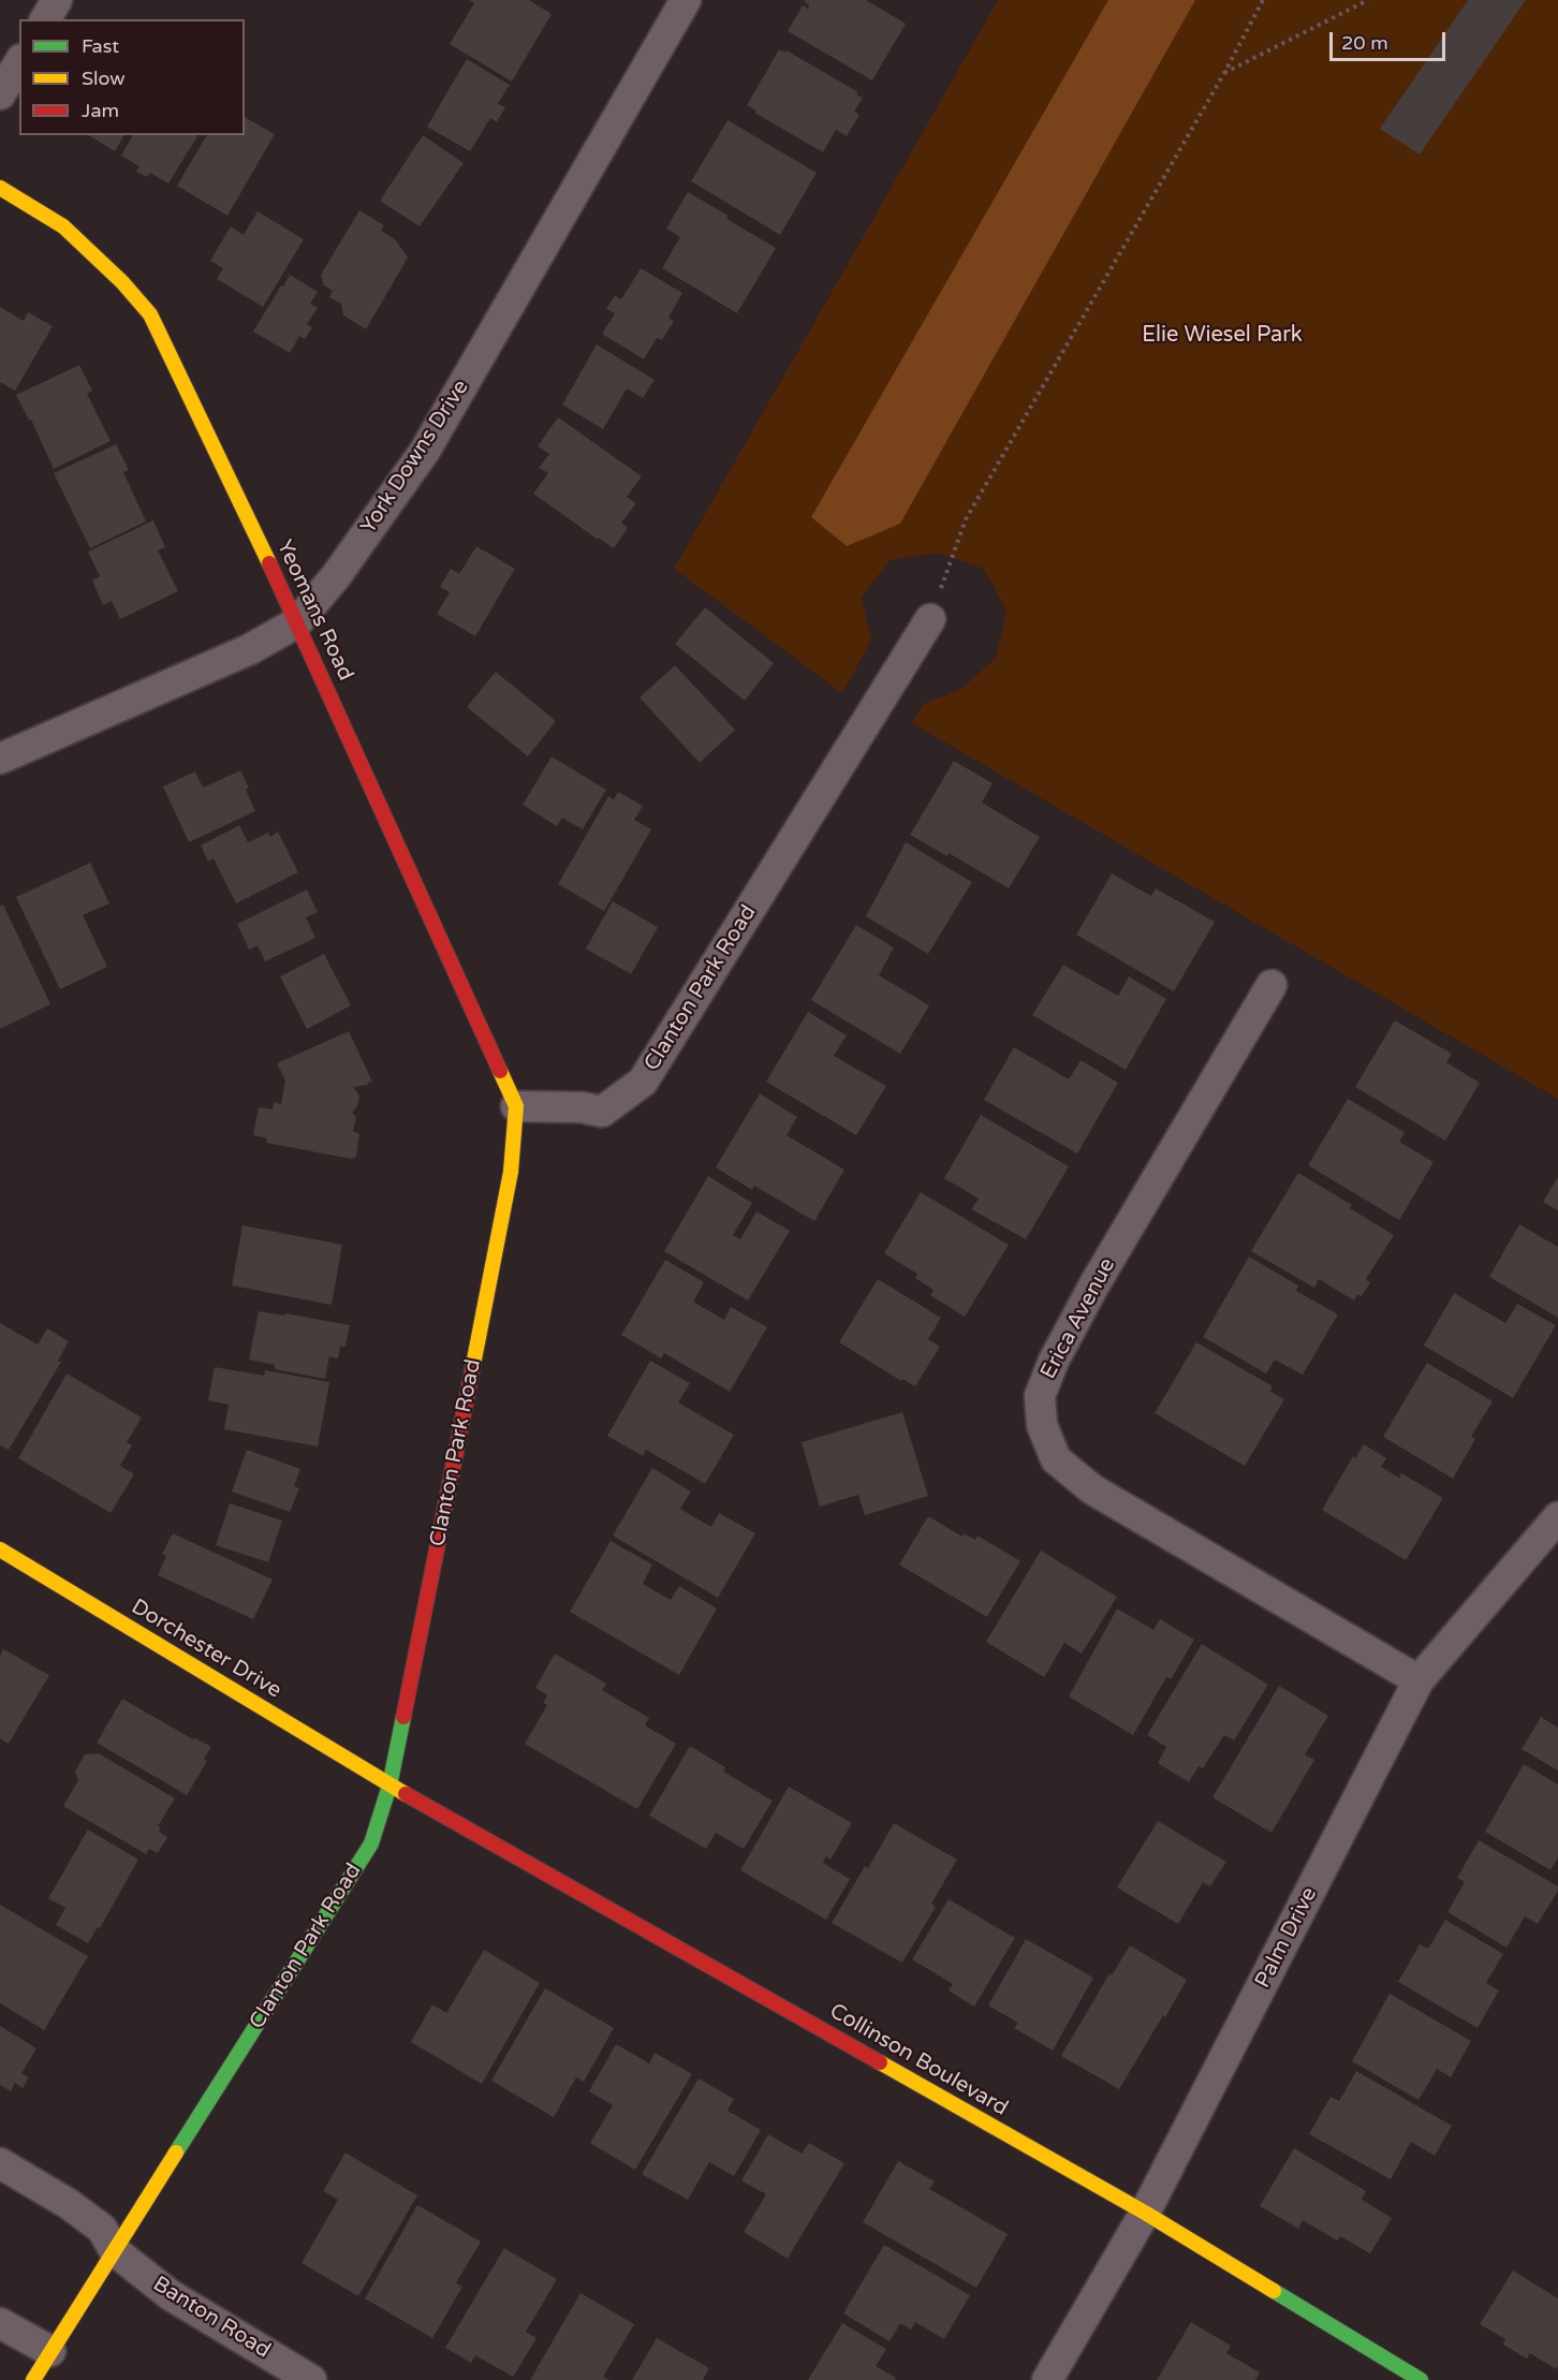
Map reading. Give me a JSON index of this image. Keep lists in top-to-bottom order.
{
  "streets": {
    "street": [
      "York Downs Drive",
      "Yeomans Road",
      "Clanton Park Road",
      "Erica Avenue",
      "Dorchester Drive",
      "Palm Drive",
      "Collinson Boulevard",
      "Banton Road"
    ]
  },
  "crossings": [
    ["York Downs Drive", "Yeomans Road"],
    ["Yeomans Road", "Clanton Park Road"],
    ["Clanton Park Road", "Dorchester Drive"],
    ["Clanton Park Road", "Collinson Boulevard"],
    ["Clanton Park Road", "Banton Road"],
    ["Erica Avenue", "Palm Drive"],
    ["Dorchester Drive", "Collinson Boulevard"],
    ["Palm Drive", "Collinson Boulevard"]
  ],
  "parks": ["Elie Wiesel Park"],
  "legend": ["Fast", "Slow", "Jam"],
  "scale_bar": "20 m"
}
